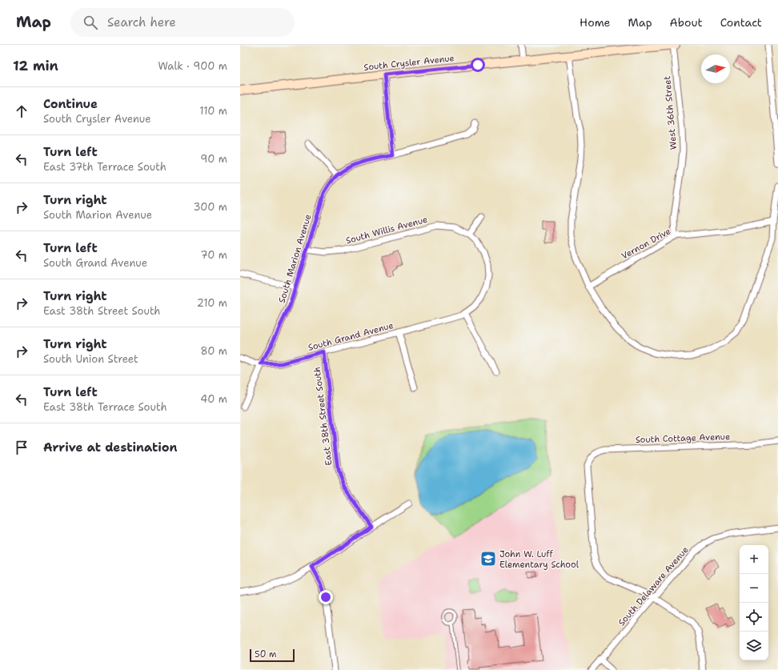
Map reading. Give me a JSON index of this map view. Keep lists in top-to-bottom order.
{
  "streets": {
    "main road": ["South Crysler Avenue"],
    "street": [
      "West 36th Street",
      "South Willis Avenue",
      "Vernon Drive",
      "South Marion Avenue",
      "South Grand Avenue",
      "East 38th Street South",
      "South Cottage Avenue",
      "South Delaware Avenue"
    ]
  },
  "crossings": [
    ["South Crysler Avenue", "West 36th Street"],
    ["West 36th Street", "Vernon Drive"],
    ["South Willis Avenue", "South Marion Avenue"],
    ["South Willis Avenue", "South Grand Avenue"],
    ["South Marion Avenue", "South Grand Avenue"],
    ["South Grand Avenue", "East 38th Street South"],
    ["South Cottage Avenue", "South Delaware Avenue"]
  ],
  "places": {
    "school or university": ["John W. Luff Elementary School"]
  },
  "scale_bar": "50 m",
  "north": "right",
  "page": {
    "header": "Map",
    "search": "Search here",
    "nav": [
      "Home",
      "Map",
      "About",
      "Contact"
    ],
    "heading": ["12 min", "Walk · 900 m"],
    "list": [
      ["Continue", "South Crysler Avenue", "110 m"],
      ["Turn left", "East 37th Terrace South", "90 m"],
      ["Turn right", "South Marion Avenue", "300 m"],
      ["Turn left", "South Grand Avenue", "70 m"],
      ["Turn right", "East 38th Street South", "210 m"],
      ["Turn right", "South Union Street", "80 m"],
      ["Turn left", "East 38th Terrace South", "40 m"],
      "Arrive at destination"
    ],
    "map_buttons": ["+", "−"],
    "scale": "50 m"
  }
}
